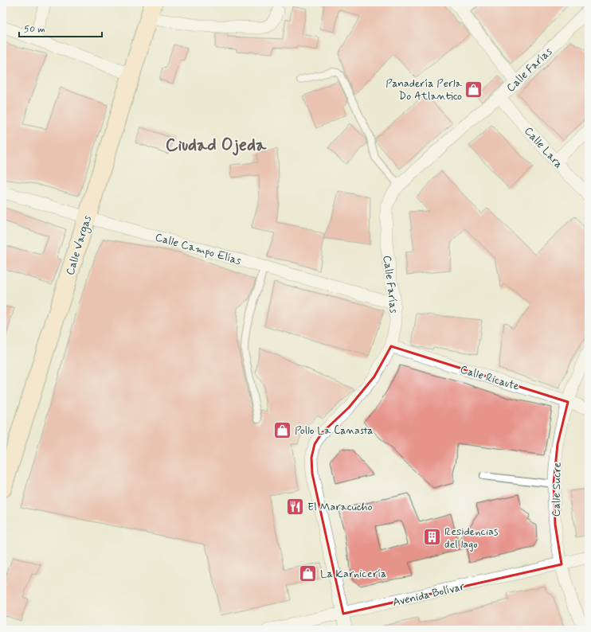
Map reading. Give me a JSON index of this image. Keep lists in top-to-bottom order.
{
  "streets": {
    "street": [
      "Calle Farías",
      "Calle Lara",
      "Calle Vargas",
      "Calle Campo Elías",
      "Calle Ricaute",
      "Calle Sucre",
      "Avenida Bolívar"
    ]
  },
  "crossings": [
    ["Calle Farías", "Calle Lara"],
    ["Calle Farías", "Calle Campo Elías"],
    ["Calle Farías", "Calle Ricaute"],
    ["Calle Farías", "Avenida Bolívar"],
    ["Calle Vargas", "Calle Campo Elías"],
    ["Calle Ricaute", "Calle Sucre"],
    ["Calle Sucre", "Avenida Bolívar"]
  ],
  "districts": ["Ciudad Ojeda"],
  "places": {
    "shop": ["Panadería Perla Do Atlantico", "Pollo La Canasta", "La Karnicería"],
    "restaurant": ["El Maracucho"],
    "building": ["Residencias del lago"]
  },
  "scale_bar": "50 m"
}
